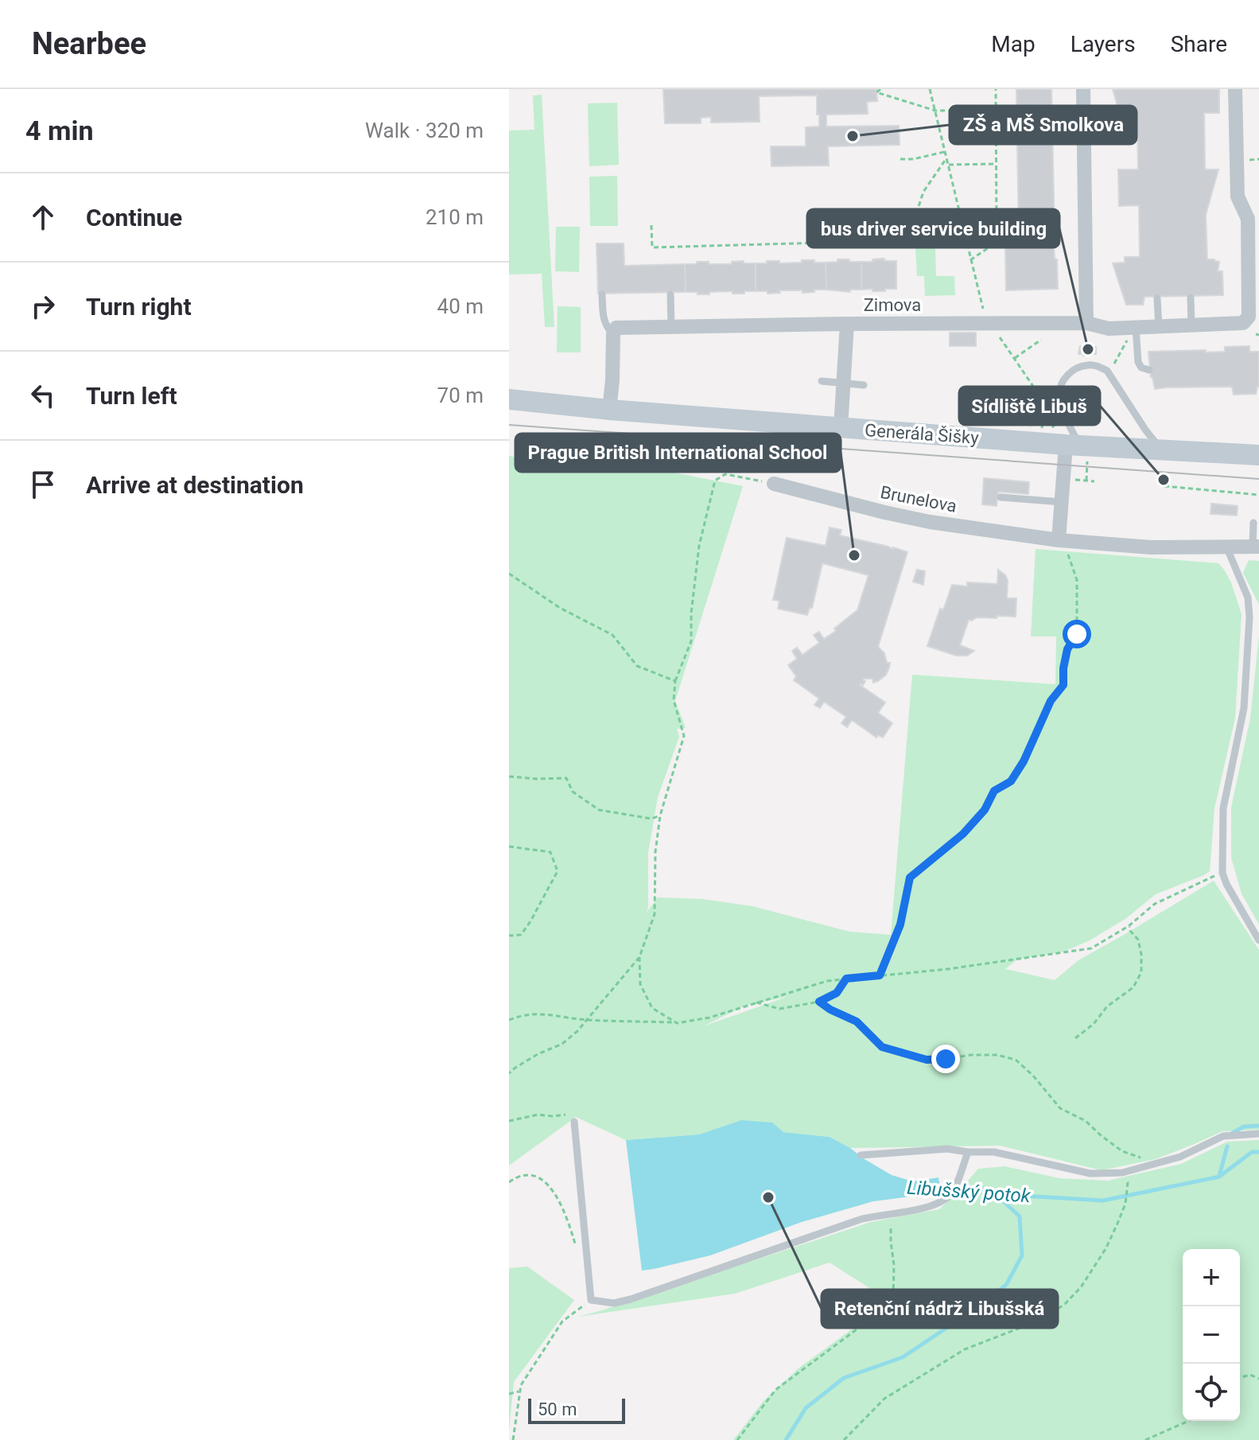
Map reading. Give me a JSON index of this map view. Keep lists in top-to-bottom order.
{
  "streets": {
    "main road": ["Generála Šišky"],
    "street": ["Zimova", "Brunelova"]
  },
  "water": ["Libušský potok"],
  "places": [
    "ZŠ a MŠ Smolkova",
    "bus driver service building",
    "Sídliště Libuš",
    "Prague British International School",
    "Retenční nádrž Libušská"
  ],
  "scale_bar": "50 m",
  "page": {
    "header": "Nearbee",
    "nav": ["Map", "Layers", "Share"],
    "heading": ["4 min", "Walk · 320 m"],
    "list": [
      ["Continue", "210 m"],
      ["Turn right", "40 m"],
      ["Turn left", "70 m"],
      "Arrive at destination"
    ],
    "map_buttons": ["+", "−"],
    "scale": "50 m"
  }
}
